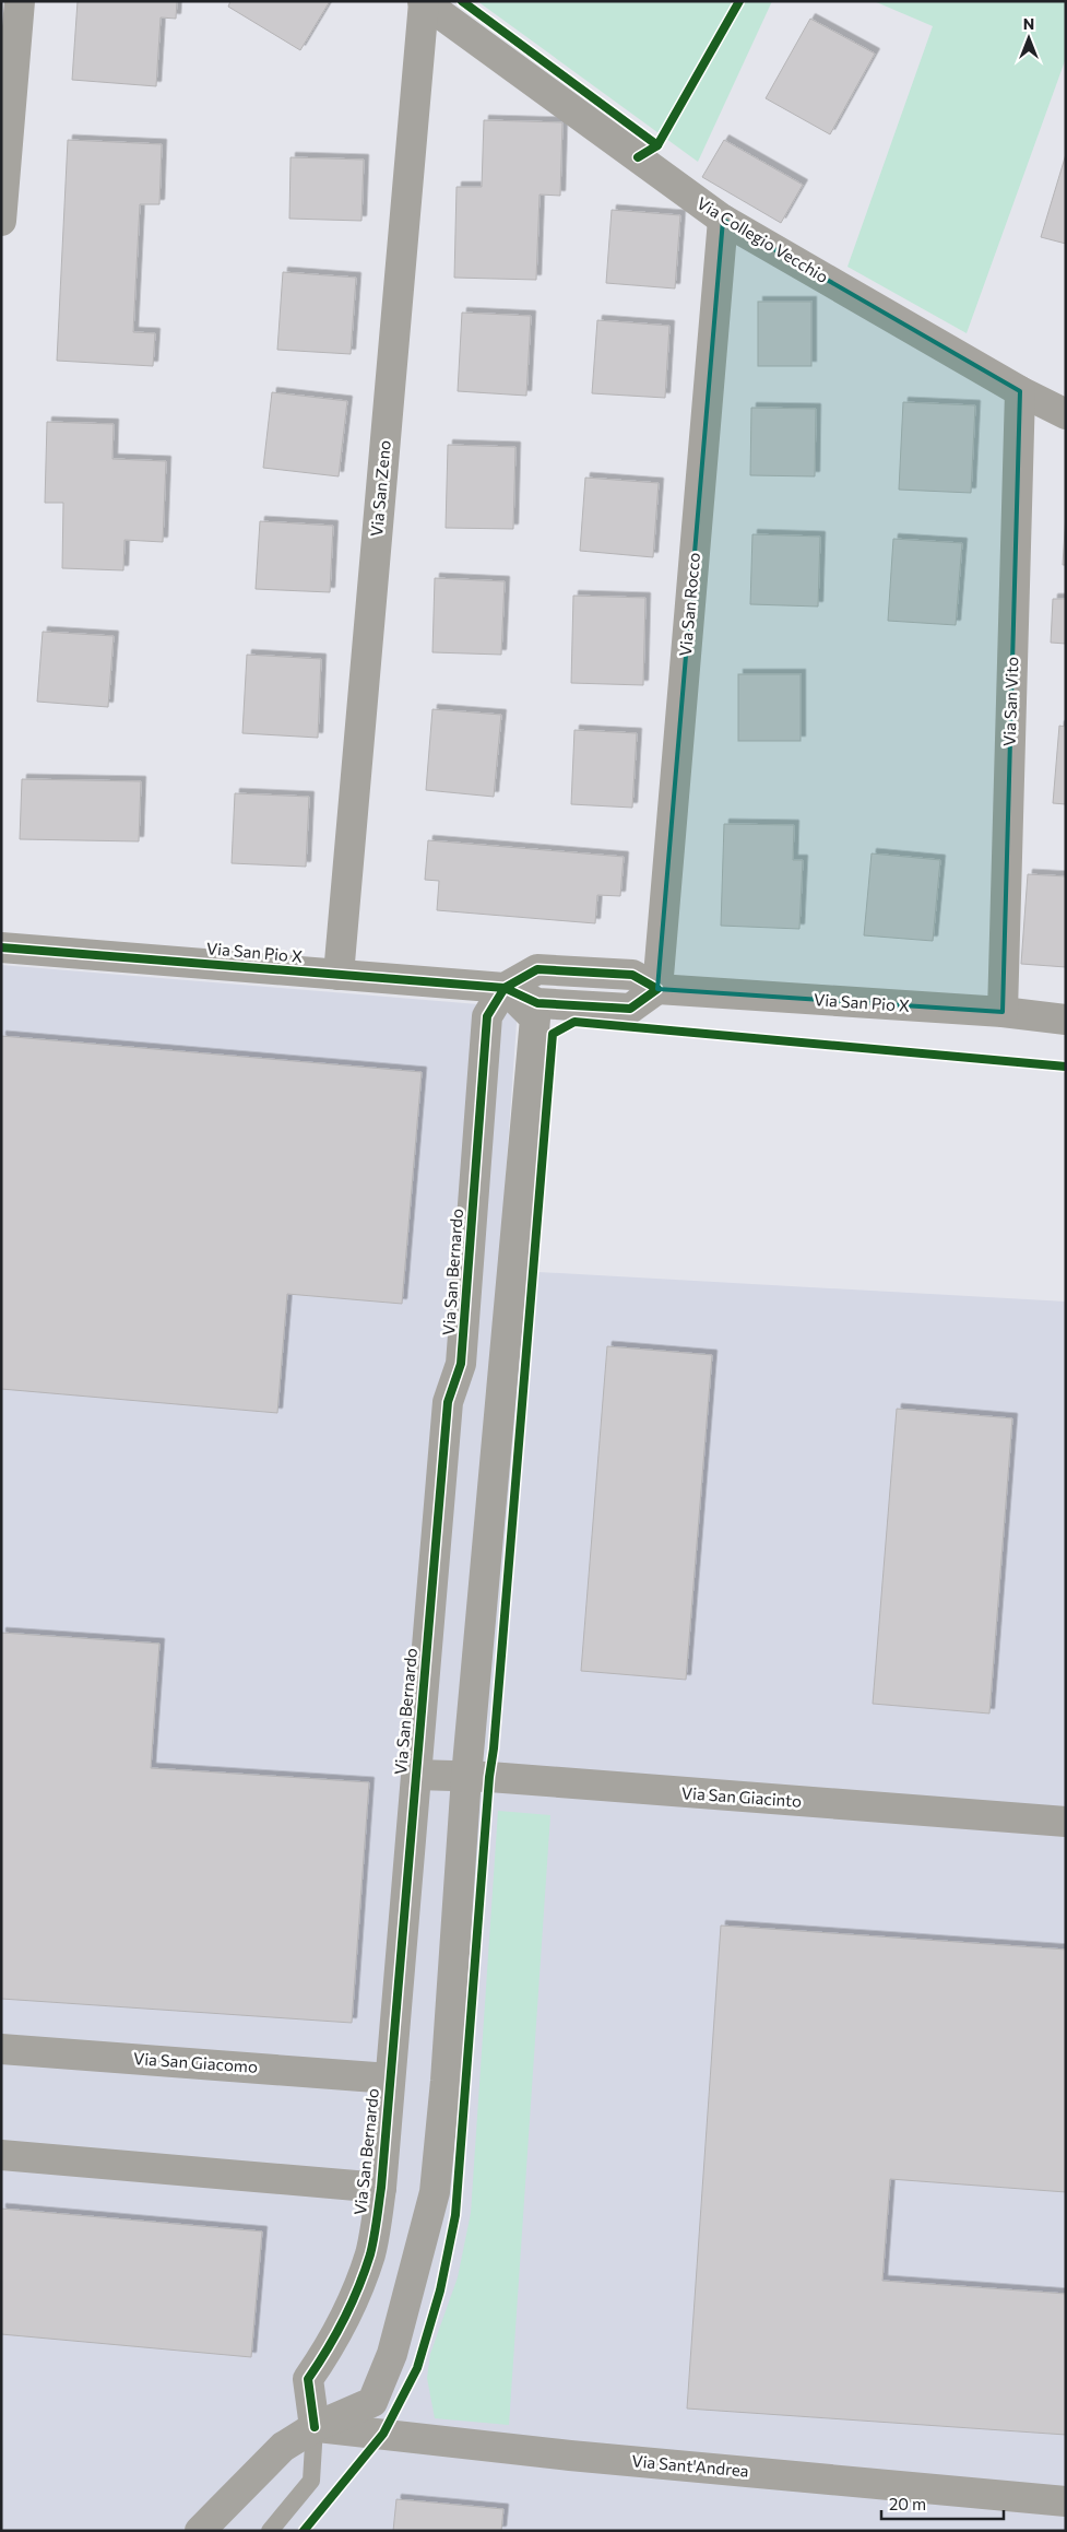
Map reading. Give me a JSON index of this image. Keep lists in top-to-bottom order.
{
  "streets": {
    "street": [
      "Via Collegio Vecchio",
      "Via San Zeno",
      "Via San Rocco",
      "Via San Vito",
      "Via San Pio X",
      "Via San Bernardo",
      "Via San Giacinto",
      "Via San Giacomo",
      "Via Sant'Andrea"
    ]
  },
  "crossings": [
    ["Via Collegio Vecchio", "Via San Zeno"],
    ["Via Collegio Vecchio", "Via San Rocco"],
    ["Via Collegio Vecchio", "Via San Vito"],
    ["Via San Zeno", "Via San Pio X"],
    ["Via San Rocco", "Via San Pio X"],
    ["Via San Vito", "Via San Pio X"],
    ["Via San Pio X", "Via San Bernardo"],
    ["Via San Bernardo", "Via San Giacinto"],
    ["Via San Bernardo", "Via San Giacomo"],
    ["Via San Bernardo", "Via Sant'Andrea"]
  ],
  "scale_bar": "20 m",
  "north": "top"
}
